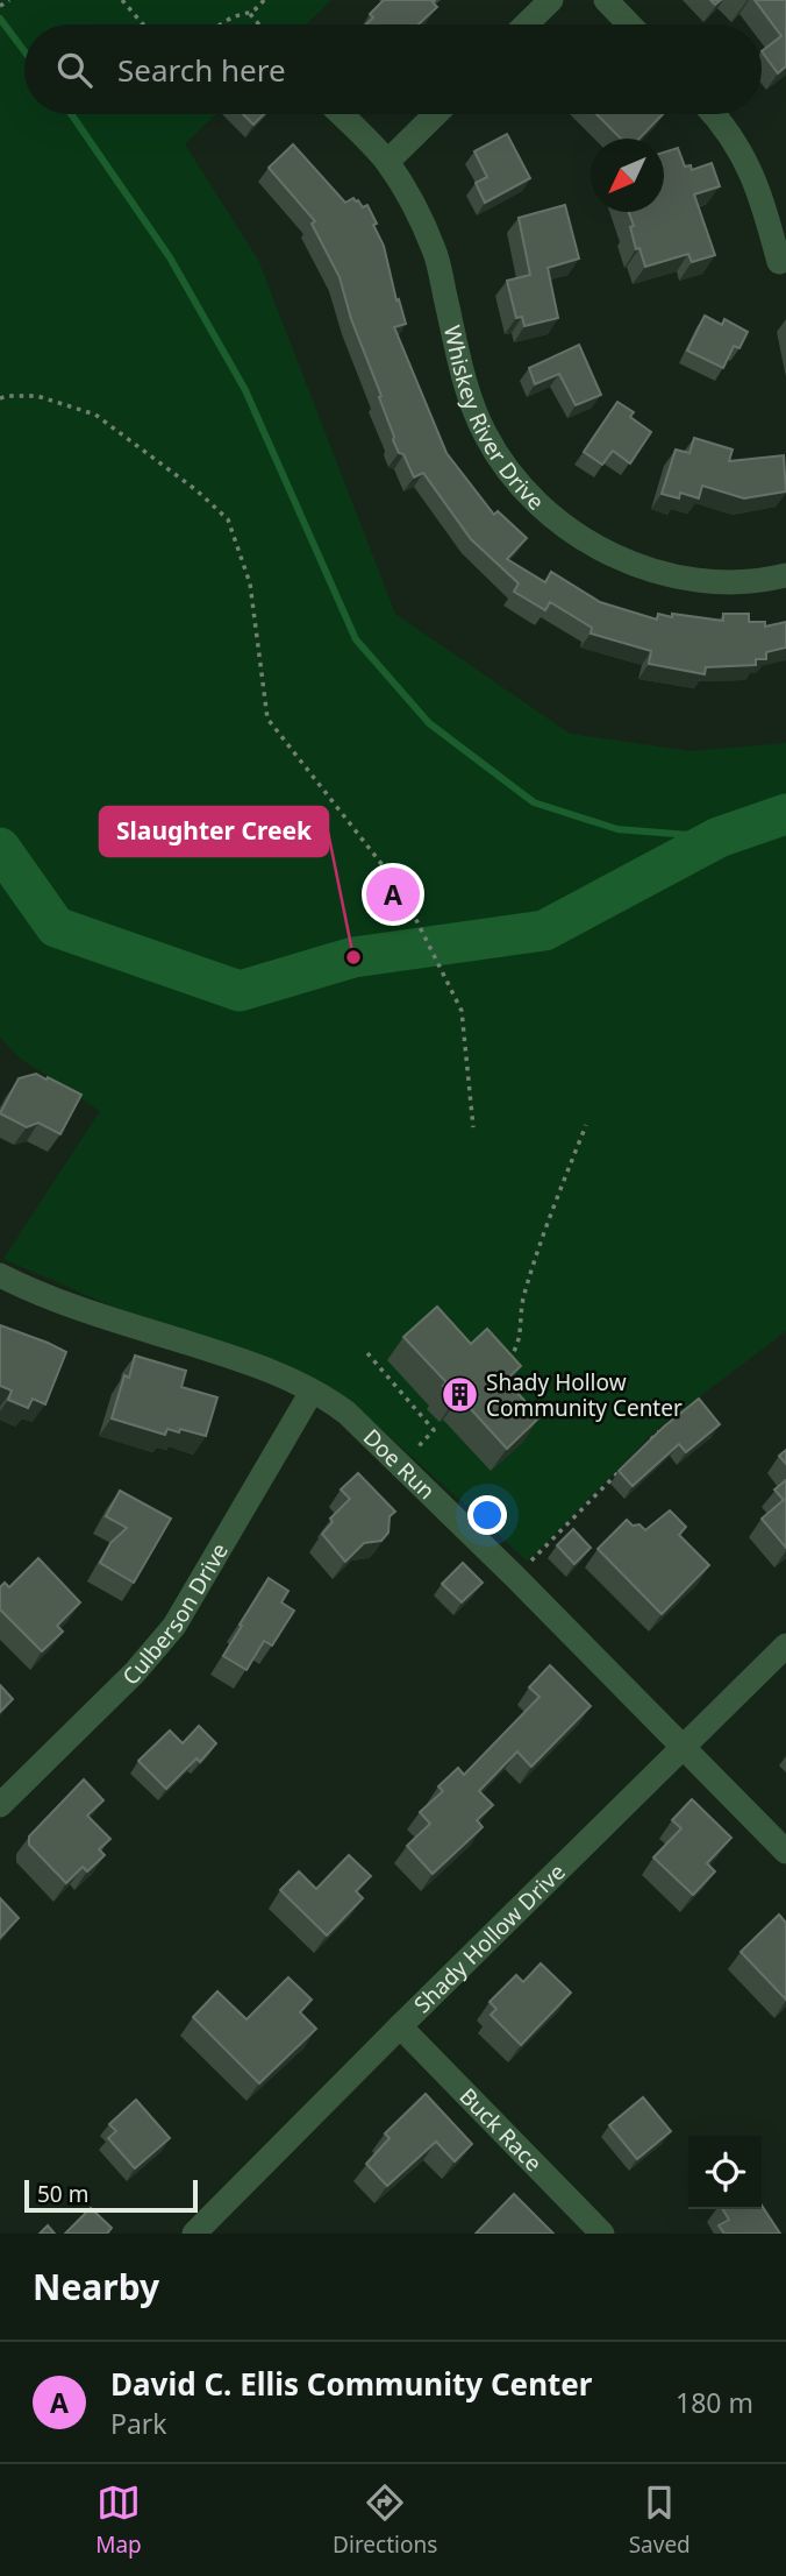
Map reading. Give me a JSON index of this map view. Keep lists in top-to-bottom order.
{
  "streets": {
    "street": [
      "Whiskey River Drive",
      "Doe Run",
      "Culberson Drive",
      "Shady Hollow Drive",
      "Buck Race"
    ]
  },
  "crossings": [
    ["Doe Run", "Culberson Drive"],
    ["Doe Run", "Shady Hollow Drive"],
    ["Shady Hollow Drive", "Buck Race"]
  ],
  "places": {
    "other": ["Slaughter Creek"],
    "building": ["Shady Hollow Community Center"]
  },
  "scale_bar": "50 m",
  "north": "bottom left",
  "page": {
    "search": "Search here",
    "pins": "A",
    "scale": "50 m",
    "heading": "Nearby",
    "list": [
      {
        "mark": "A",
        "name": "David C. Ellis Community Center",
        "note": "Park",
        "value": "180 m"
      }
    ],
    "nav": ["Map", "Directions", "Saved"]
  }
}
